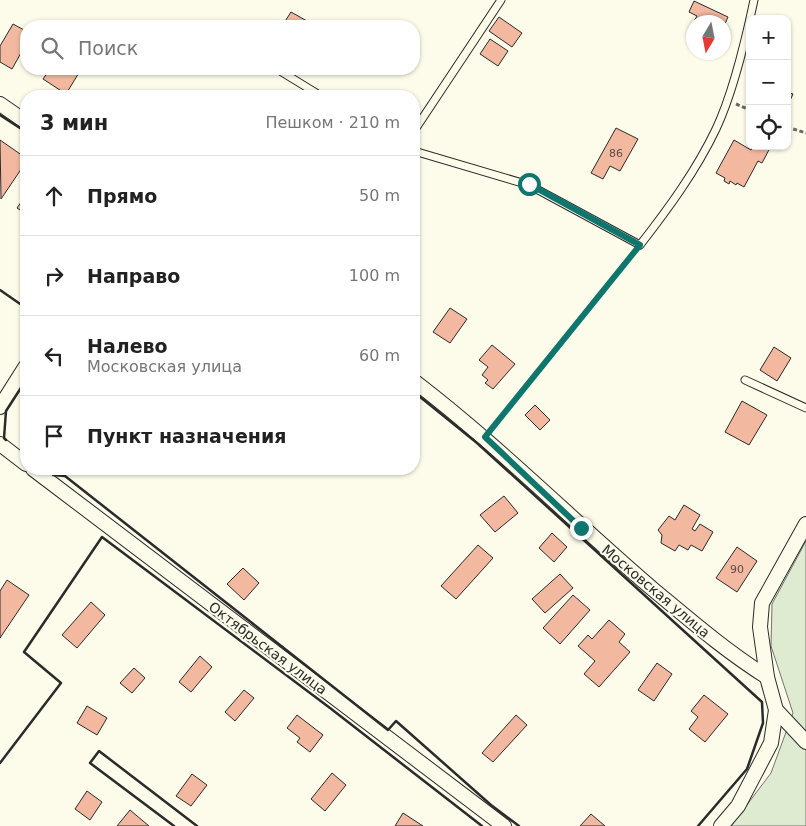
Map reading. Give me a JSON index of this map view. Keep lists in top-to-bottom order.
{
  "streets": {
    "street": ["Московская улица", "Октябрьская улица"]
  },
  "house_numbers": ["86", "90"],
  "north": "bottom",
  "page": {
    "map_buttons": ["+", "−"],
    "search": "Поиск",
    "heading": ["3 мин", "Пешком · 210 m"],
    "list": [
      ["Прямо", "50 m"],
      ["Направо", "100 m"],
      ["Налево", "Московская улица", "60 m"],
      "Пункт назначения"
    ]
  }
}
